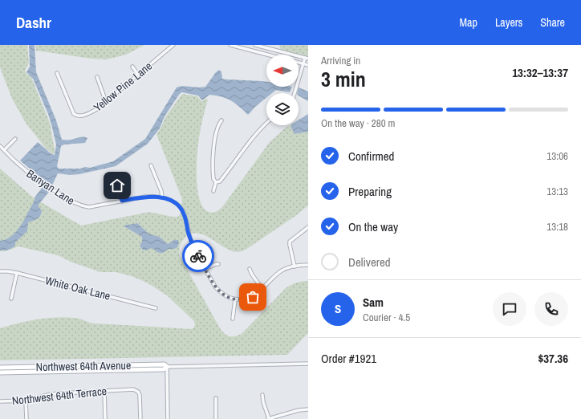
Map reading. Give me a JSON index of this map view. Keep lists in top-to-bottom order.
{
  "streets": {
    "street": [
      "Yellow Pine Lane",
      "Banyan Lane",
      "White Oak Lane",
      "Northwest 64th Avenue",
      "Northwest 64th Terrace"
    ]
  },
  "north": "left",
  "page": {
    "header": "Dashr",
    "nav": ["Map", "Layers", "Share"],
    "heading": ["3 min", "Arriving in", "13:32–13:37"],
    "panel": [
      "Sam",
      "Courier · 4.5",
      "Order #1921",
      "$37.36"
    ],
    "bar": "On the way · 280 m",
    "list": [
      ["Confirmed", "13:06"],
      ["Preparing", "13:13"],
      ["On the way", "13:18"],
      "Delivered"
    ],
    "round": "S"
  }
}
